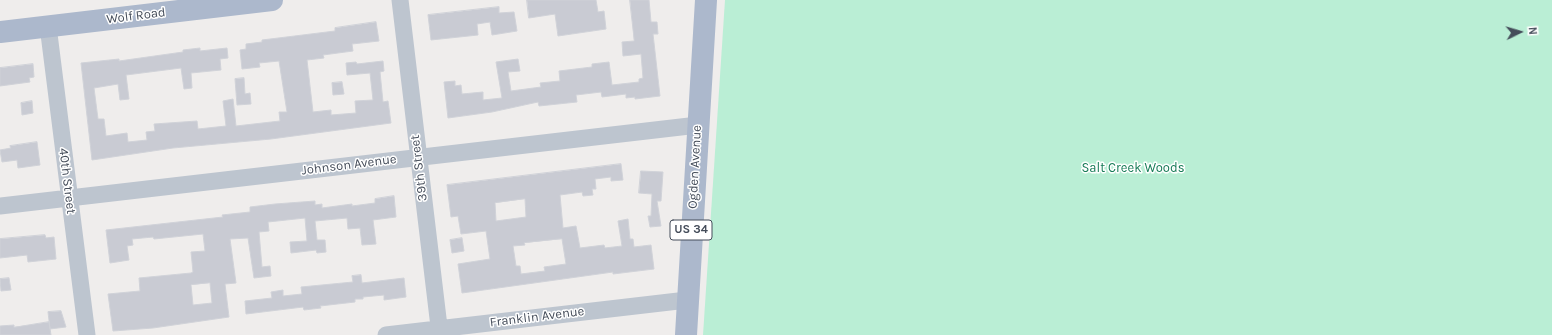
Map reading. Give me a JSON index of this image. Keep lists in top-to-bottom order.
{
  "streets": {
    "main road": ["Wolf Road", "Ogden Avenue", "US 34"],
    "street": [
      "Johnson Avenue",
      "39th Street",
      "40th Street",
      "Franklin Avenue"
    ]
  },
  "crossings": [
    ["Wolf Road", "40th Street"],
    ["Johnson Avenue", "Ogden Avenue"],
    ["Johnson Avenue", "39th Street"],
    ["Johnson Avenue", "40th Street"],
    ["Ogden Avenue", "Franklin Avenue"],
    ["39th Street", "Franklin Avenue"]
  ],
  "parks": ["Salt Creek Woods"],
  "north": "right"
}
